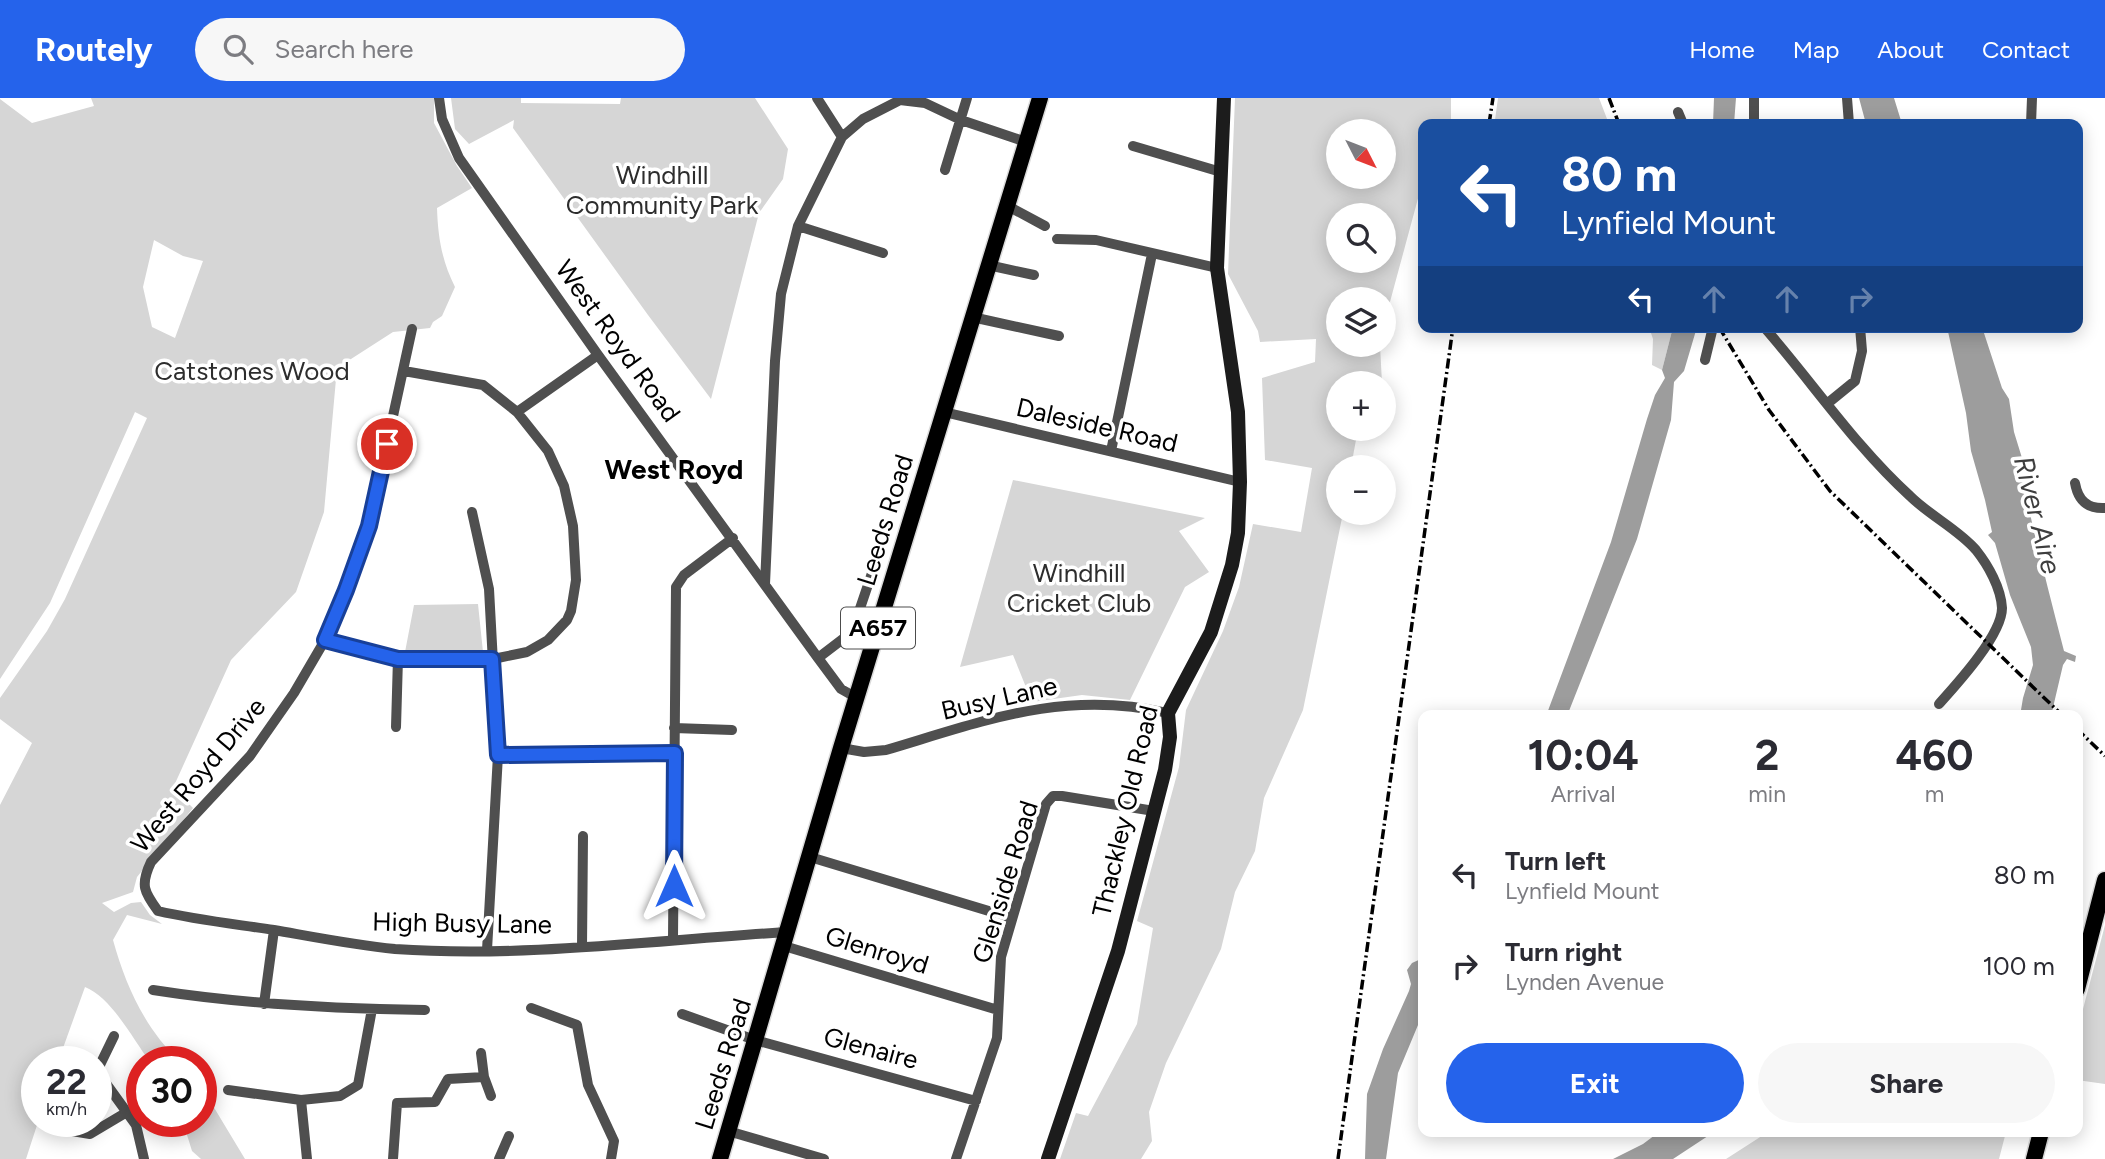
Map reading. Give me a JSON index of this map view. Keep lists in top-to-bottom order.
{
  "streets": {
    "main road": ["Leeds Road", "A657"],
    "street": [
      "West Royd Road",
      "Daleside Road",
      "Busy Lane",
      "West Royd Drive",
      "Thackley Old Road",
      "Glenside Road",
      "High Busy Lane",
      "Glenroyd",
      "Glenaire"
    ]
  },
  "crossings": [
    ["West Royd Road", "Leeds Road"],
    ["Daleside Road", "Leeds Road"],
    ["Daleside Road", "Thackley Old Road"],
    ["Leeds Road", "Busy Lane"],
    ["Leeds Road", "High Busy Lane"],
    ["Leeds Road", "Glenroyd"],
    ["Leeds Road", "Glenaire"],
    ["Busy Lane", "Thackley Old Road"],
    ["West Royd Drive", "High Busy Lane"],
    ["Thackley Old Road", "Glenside Road"],
    ["Glenside Road", "Glenroyd"],
    ["Glenside Road", "Glenaire"],
    ["High Busy Lane", "Glenroyd"]
  ],
  "districts": ["West Royd"],
  "water": ["River Aire"],
  "parks": ["Windhill Community Park", "Catstones Wood", "Windhill Cricket Club"],
  "north": "bottom right",
  "page": {
    "header": "Routely",
    "search": "Search here",
    "nav": [
      "Home",
      "Map",
      "About",
      "Contact"
    ],
    "map_buttons": ["+", "−"],
    "turn": ["80 m", "Lynfield Mount"],
    "eta": [
      "10:04",
      "Arrival",
      "2",
      "min",
      "460",
      "m"
    ],
    "list": [
      {
        "name": "Turn left",
        "note": "Lynfield Mount",
        "value": "80 m"
      },
      {
        "name": "Turn right",
        "note": "Lynden Avenue",
        "value": "100 m"
      }
    ],
    "buttons": ["Exit", "Share"],
    "speed": "22 km/h",
    "limit": "30"
  }
}
